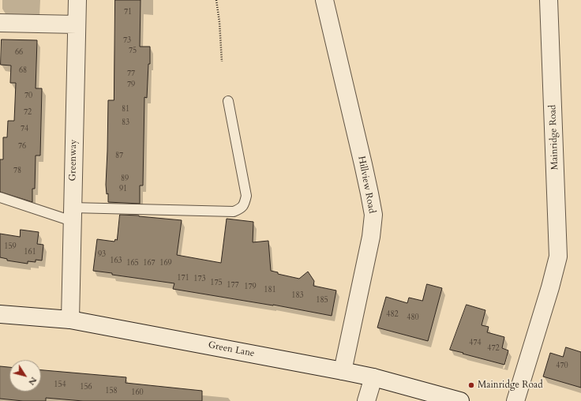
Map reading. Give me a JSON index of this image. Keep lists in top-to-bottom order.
{
  "streets": {
    "street": [
      "Mainridge Road",
      "Greenway",
      "Hillview Road",
      "Green Lane"
    ]
  },
  "crossings": [
    ["Greenway", "Green Lane"],
    ["Hillview Road", "Green Lane"]
  ],
  "places": ["Mainridge Road"],
  "house_numbers": [
    "71",
    "73",
    "75",
    "66",
    "68",
    "77",
    "79",
    "70",
    "81",
    "72",
    "83",
    "74",
    "76",
    "87",
    "78",
    "89",
    "91",
    "159",
    "161",
    "93",
    "163",
    "165",
    "167",
    "169",
    "171",
    "173",
    "175",
    "177",
    "179",
    "181",
    "183",
    "185",
    "482",
    "480",
    "474",
    "472",
    "470",
    "154",
    "156",
    "158",
    "160"
  ],
  "north": "bottom right"
}
